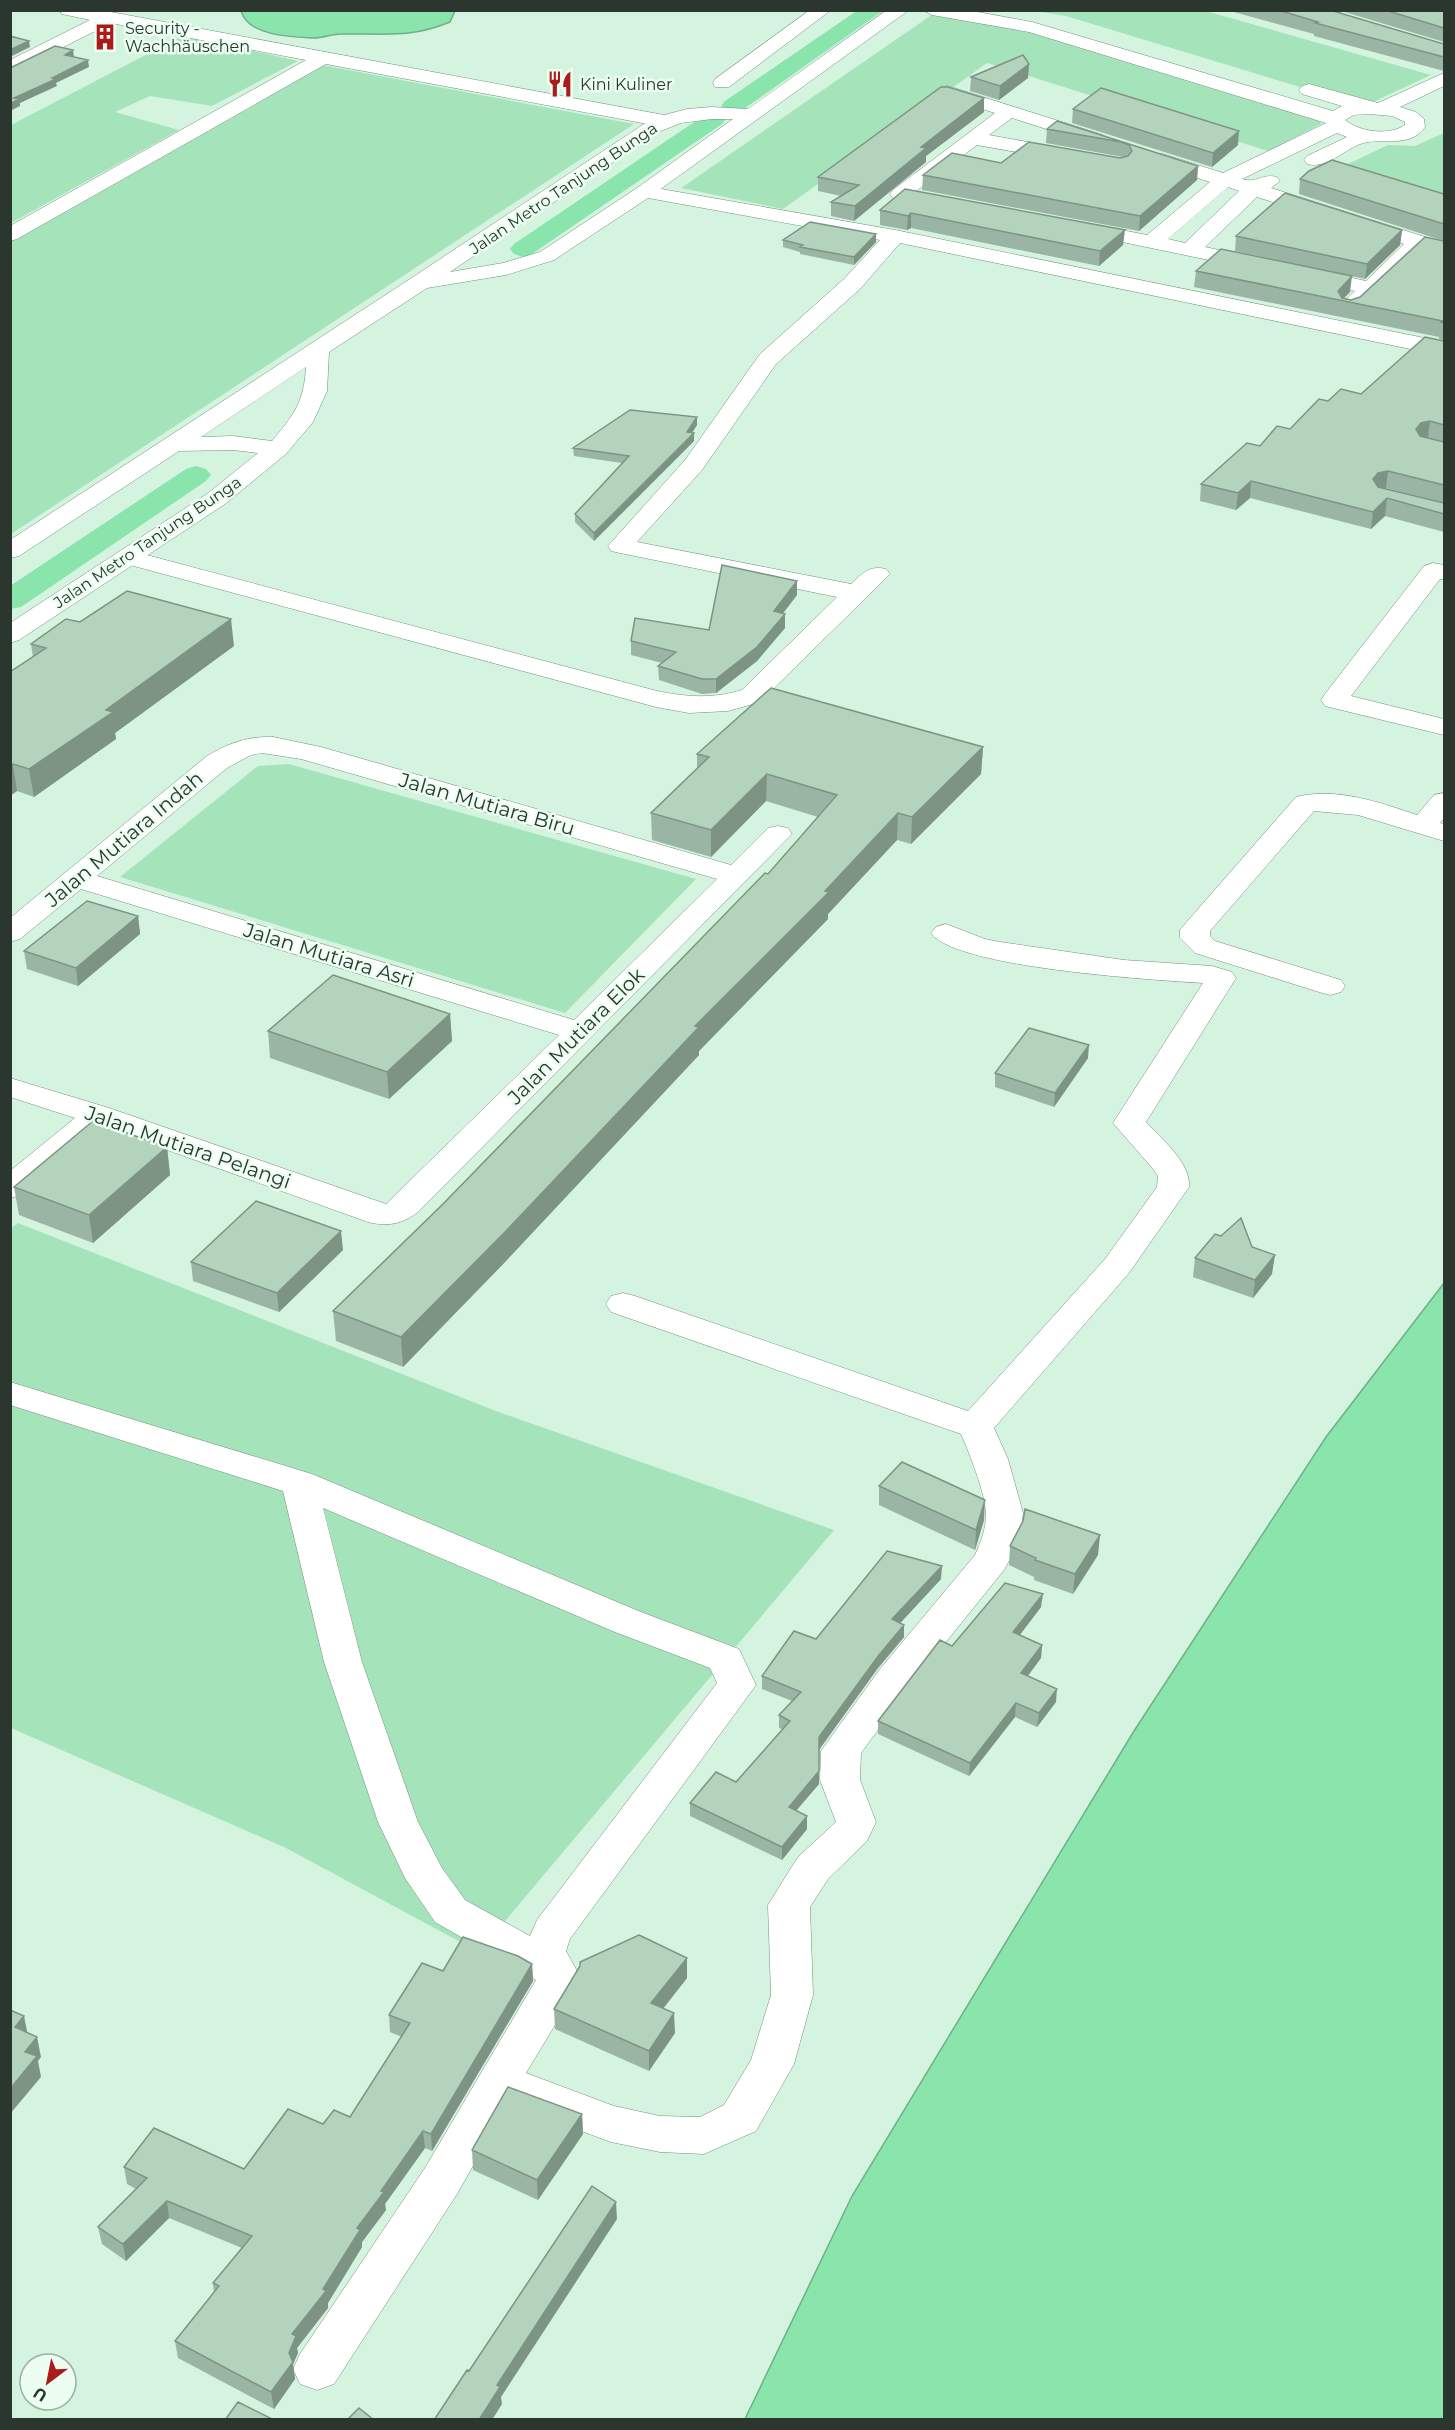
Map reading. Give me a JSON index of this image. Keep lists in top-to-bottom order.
{
  "streets": {
    "street": [
      "Jalan Metro Tanjung Bunga",
      "Jalan Mutiara Biru",
      "Jalan Mutiara Indah",
      "Jalan Mutiara Asri",
      "Jalan Mutiara Elok",
      "Jalan Mutiara Pelangi"
    ]
  },
  "crossings": [
    ["Jalan Mutiara Biru", "Jalan Mutiara Indah"],
    ["Jalan Mutiara Biru", "Jalan Mutiara Elok"],
    ["Jalan Mutiara Indah", "Jalan Mutiara Asri"],
    ["Jalan Mutiara Asri", "Jalan Mutiara Elok"],
    ["Jalan Mutiara Elok", "Jalan Mutiara Pelangi"]
  ],
  "places": {
    "building": ["Security - Wachhäuschen"],
    "restaurant": ["Kini Kuliner"]
  },
  "north": "bottom left"
}
